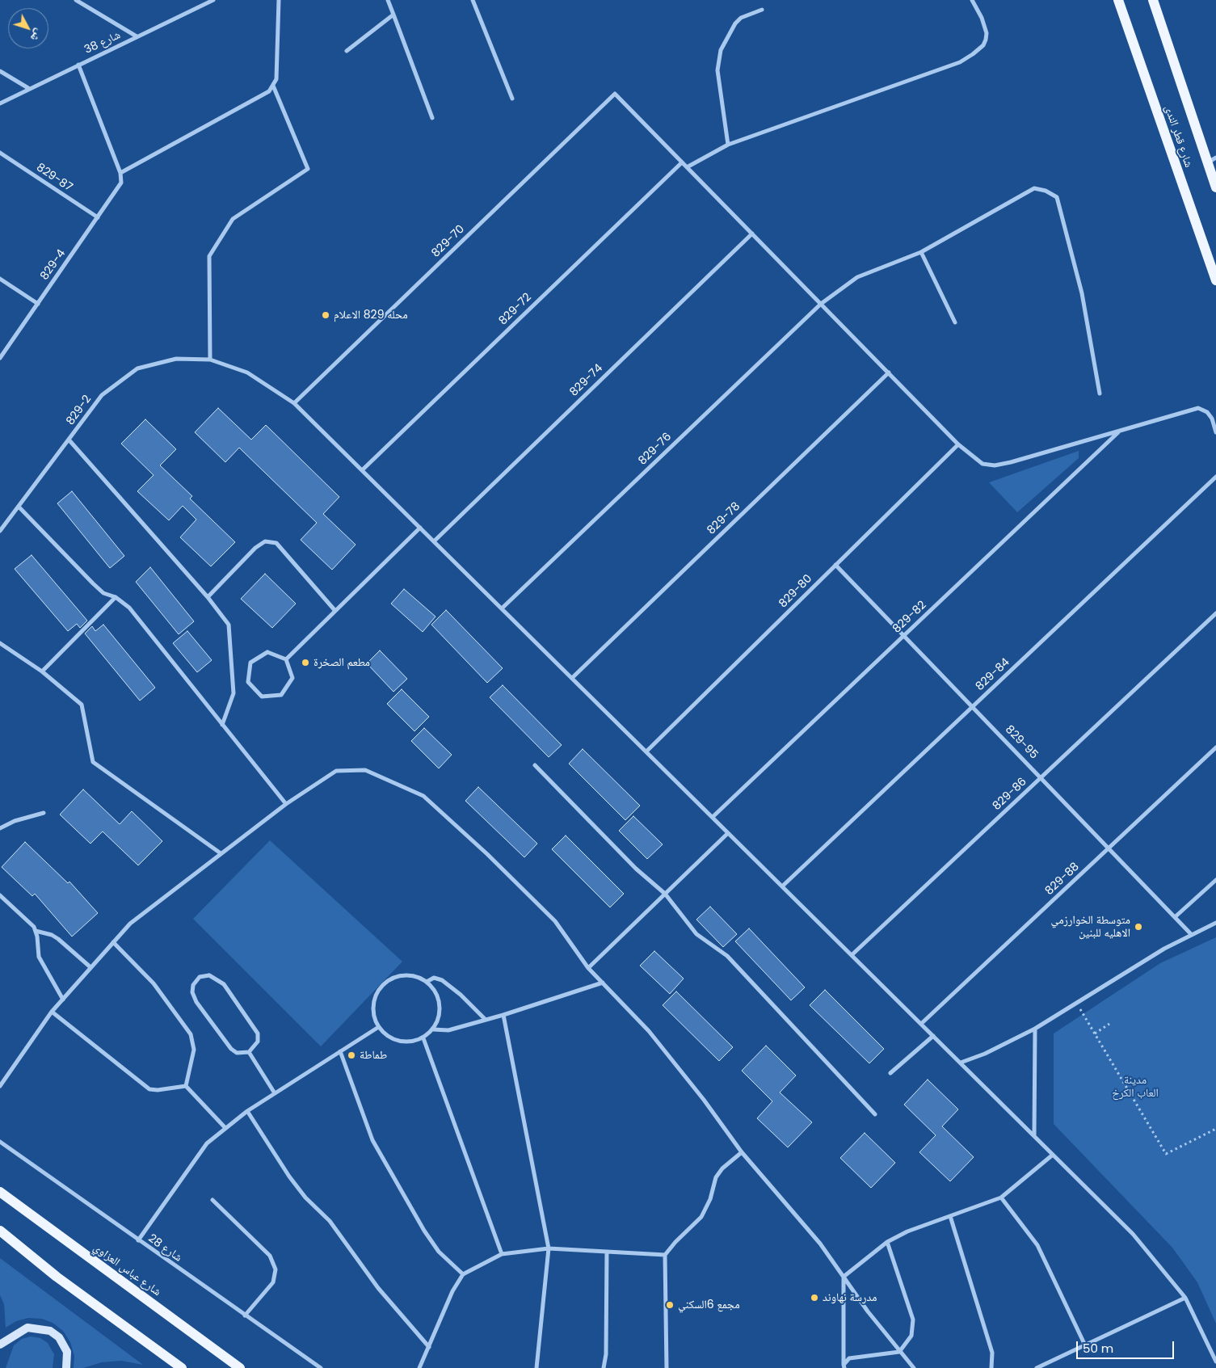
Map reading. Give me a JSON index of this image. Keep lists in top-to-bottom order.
{
  "streets": {
    "main road": ["شارع قطر الندى", "شارع عباس العزاوي"],
    "street": [
      "شارع 38",
      "829-87",
      "829-70",
      "829-4",
      "829-72",
      "829-74",
      "829-2",
      "829-76",
      "829-78",
      "829-80",
      "829-82",
      "829-84",
      "829-95",
      "829-86",
      "829-88",
      "شارع 28"
    ]
  },
  "crossings": [
    ["829-87", "829-4"],
    ["829-70", "829-72"],
    ["829-70", "829-2"],
    ["829-72", "829-2"],
    ["829-74", "829-2"],
    ["829-2", "829-76"],
    ["829-2", "829-78"],
    ["829-2", "829-80"],
    ["829-2", "829-82"],
    ["829-2", "829-84"],
    ["829-2", "829-86"],
    ["829-2", "829-88"],
    ["829-80", "829-95"],
    ["829-82", "829-95"],
    ["829-84", "829-95"],
    ["829-95", "829-86"],
    ["829-95", "829-88"]
  ],
  "parks": ["مدينة العاب الكرخ"],
  "places": [
    "محله 829 الاعلام",
    "مطعم الصخرة",
    "متوسطة الخوارزمي الاهليه للبنين",
    "طماطة",
    "مدرسة نهاوند",
    "مجمع 6السكني"
  ],
  "scale_bar": "50 m",
  "north": "bottom right"
}
